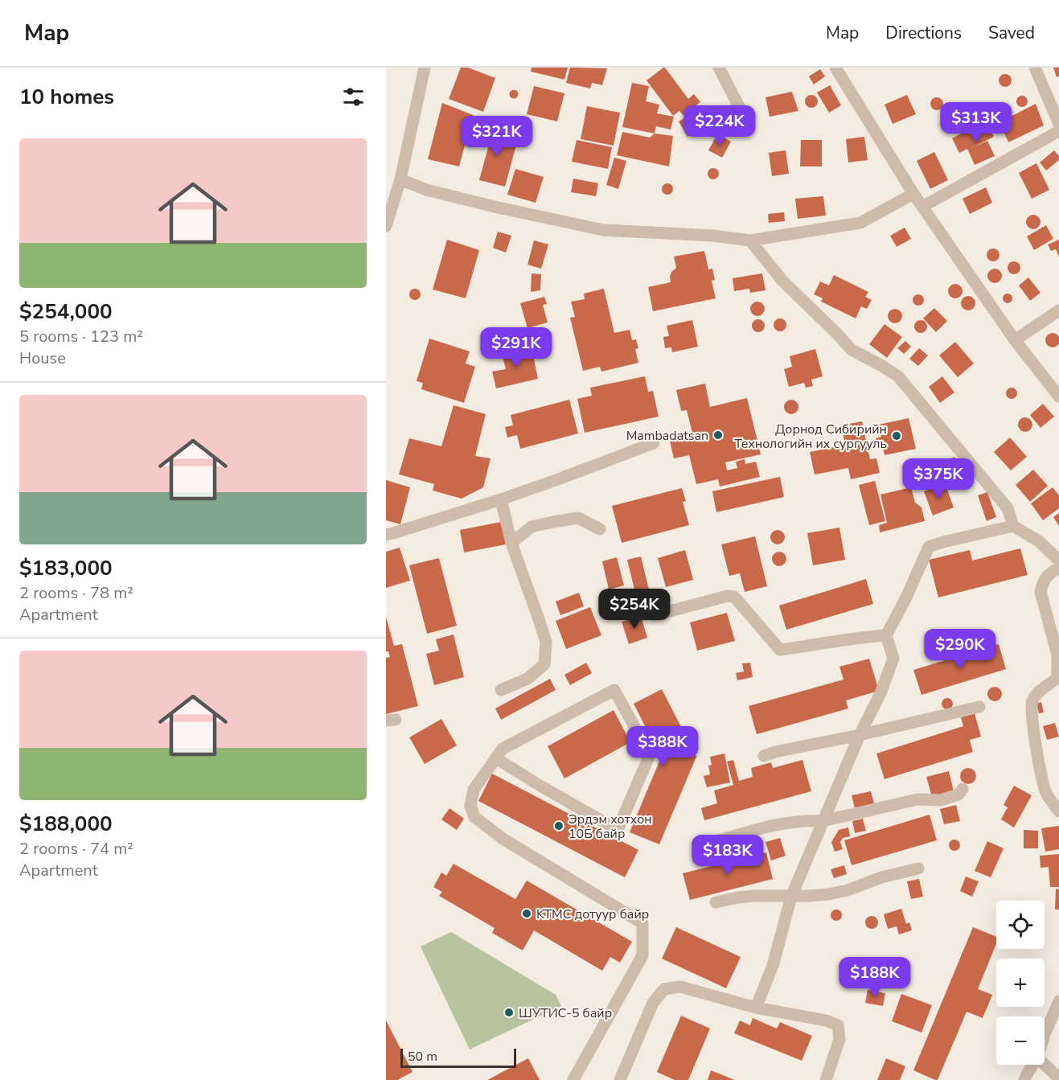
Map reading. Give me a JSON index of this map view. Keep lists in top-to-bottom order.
{
  "places": [
    "Mambadatsan",
    "Дорнод Сибирийн Технологийн их сургууль",
    "Эрдэм хотхон 10Б байр",
    "KTMC дотуур байр",
    "ШУТИС-5 байр"
  ],
  "scale_bar": "50 m",
  "page": {
    "header": "Map",
    "nav": ["Map", "Directions", "Saved"],
    "heading": "10 homes",
    "price": [
      "$313K",
      "$224K",
      "$321K",
      "$291K",
      "$375K",
      "$254K",
      "$290K",
      "$388K",
      "$183K",
      "$188K"
    ],
    "list": [
      {
        "name": "$254,000",
        "note": "5 rooms · 123 m² · House"
      },
      {
        "name": "$183,000",
        "note": "2 rooms · 78 m² · Apartment"
      },
      {
        "name": "$188,000",
        "note": "2 rooms · 74 m² · Apartment"
      }
    ],
    "map_buttons": ["+", "−"],
    "scale": "50 m"
  }
}
